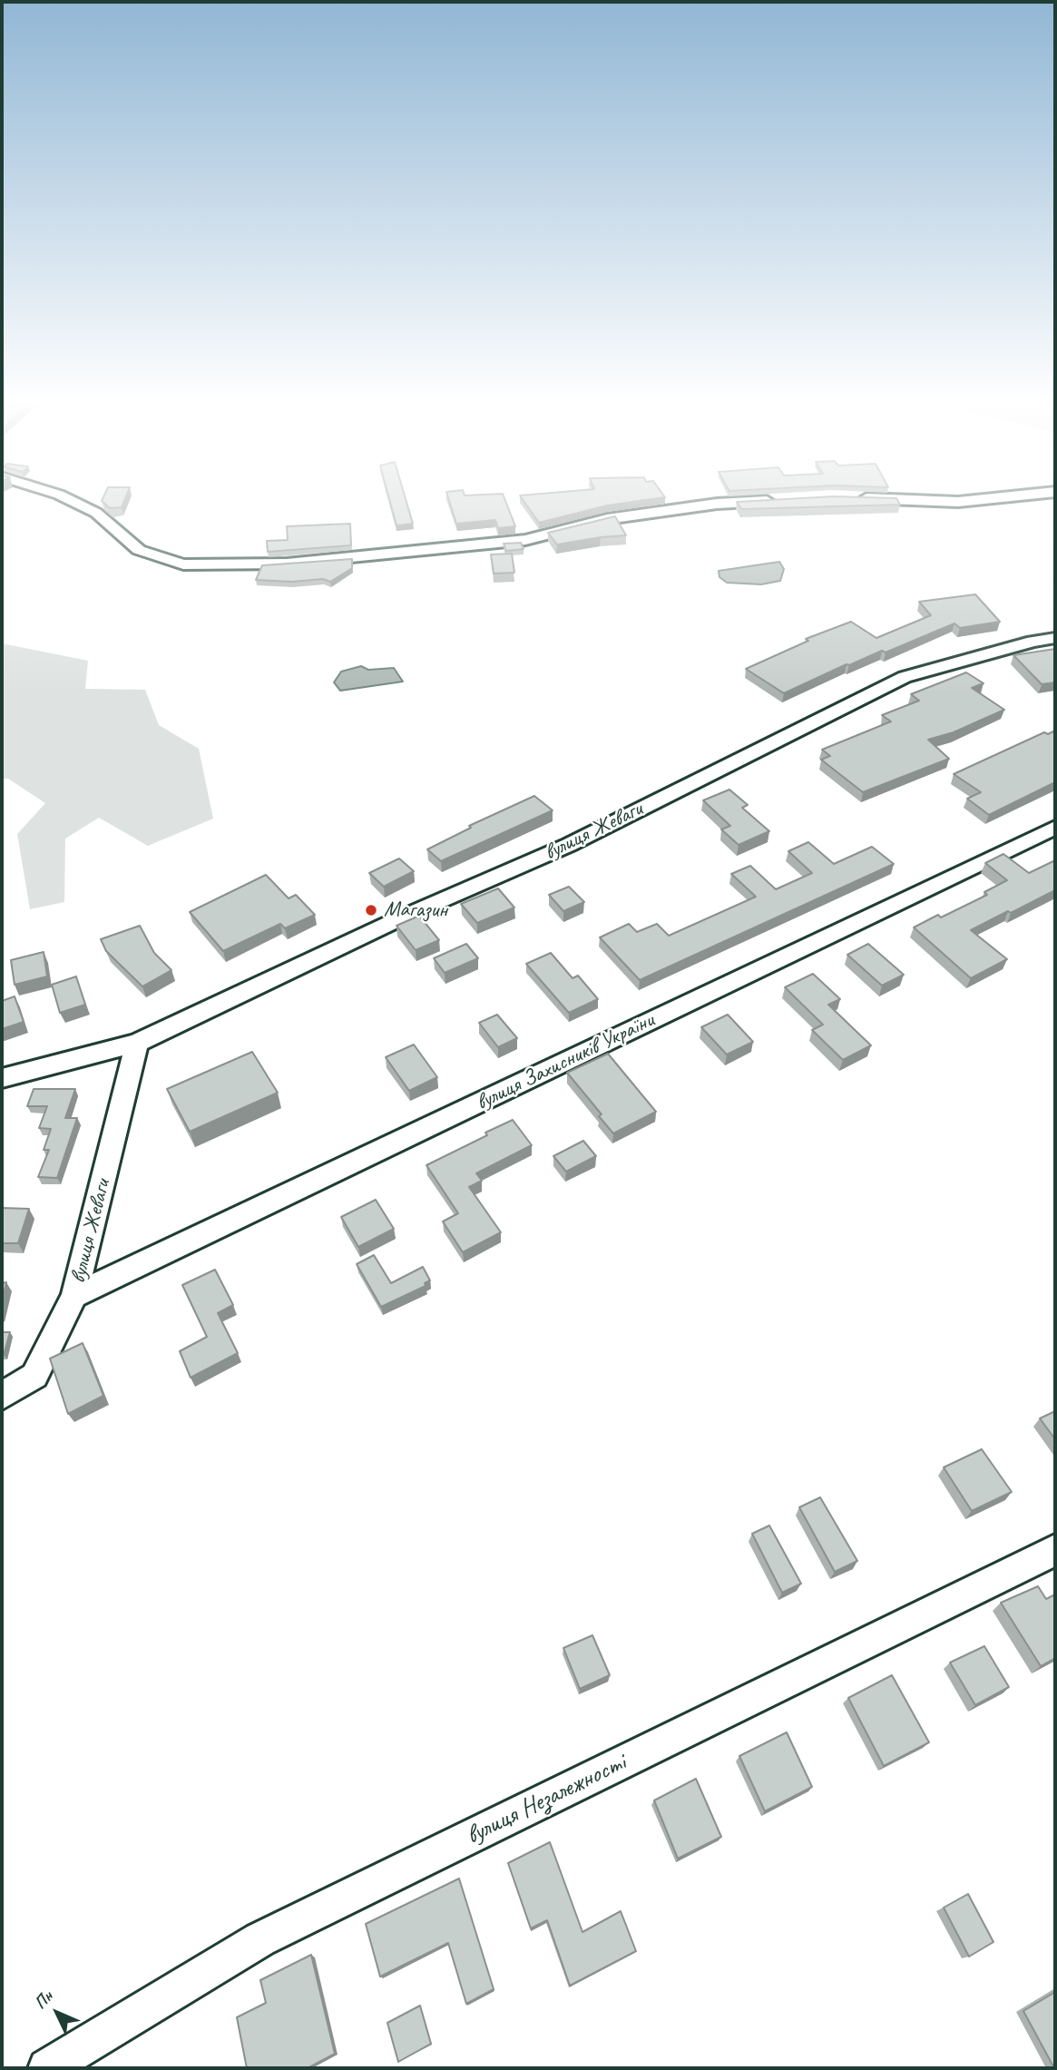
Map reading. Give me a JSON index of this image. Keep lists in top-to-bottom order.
{
  "streets": {
    "street": ["вулиця Жеваги", "вулиця Захисників України", "вулиця Незалежності"]
  },
  "crossings": [
    ["вулиця Жеваги", "вулиця Захисників України"]
  ],
  "places": ["Магазин"],
  "north": "top left"
}
